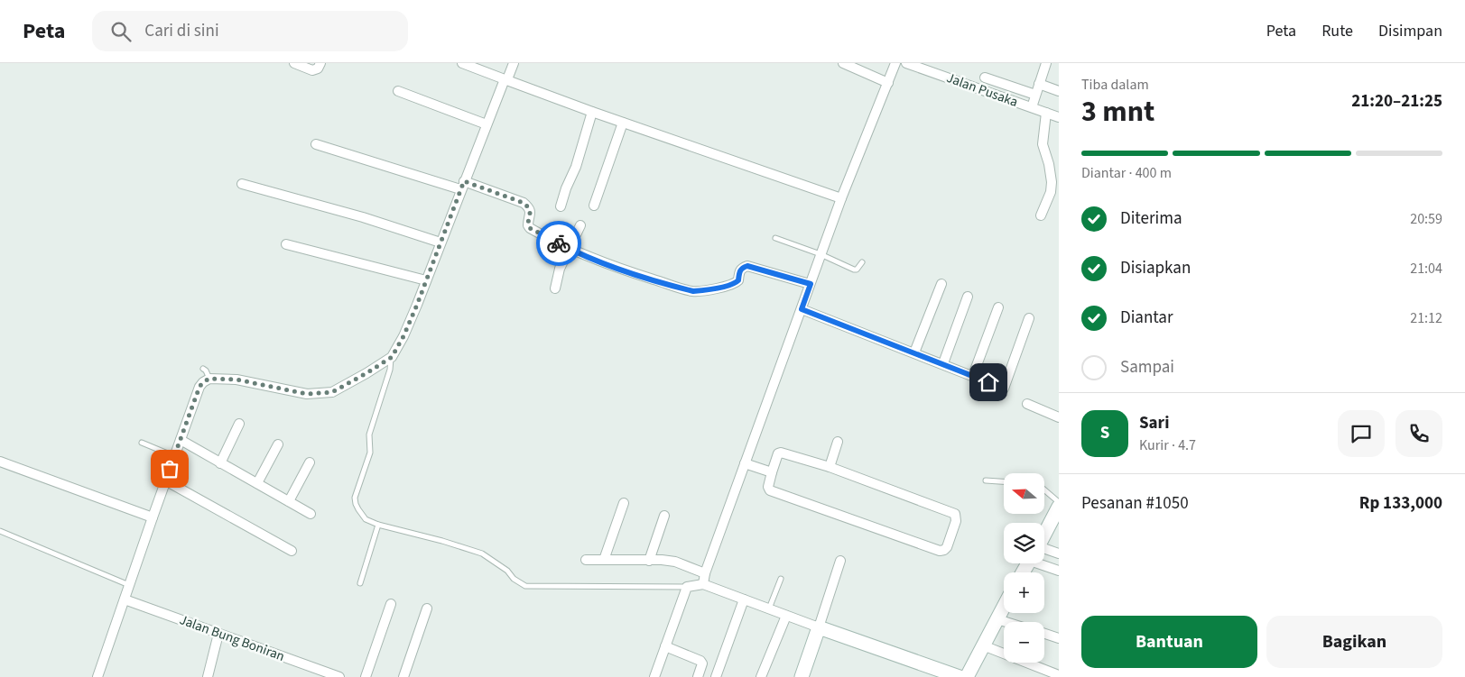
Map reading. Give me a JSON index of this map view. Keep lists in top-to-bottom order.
{
  "streets": {
    "street": ["Jalan Pusaka", "Jalan Bung Boniran"]
  },
  "north": "left",
  "page": {
    "header": "Peta",
    "search": "Cari di sini",
    "nav": ["Peta", "Rute", "Disimpan"],
    "heading": ["3 mnt", "Tiba dalam", "21:20–21:25"],
    "panel": [
      "Sari",
      "Kurir · 4.7",
      "Pesanan #1050",
      "Rp 133,000"
    ],
    "bar": "Diantar · 400 m",
    "list": [
      ["Diterima", "20:59"],
      ["Disiapkan", "21:04"],
      ["Diantar", "21:12"],
      "Sampai"
    ],
    "round": "S",
    "map_buttons": ["+", "−"],
    "buttons": ["Bantuan", "Bagikan"]
  }
}
